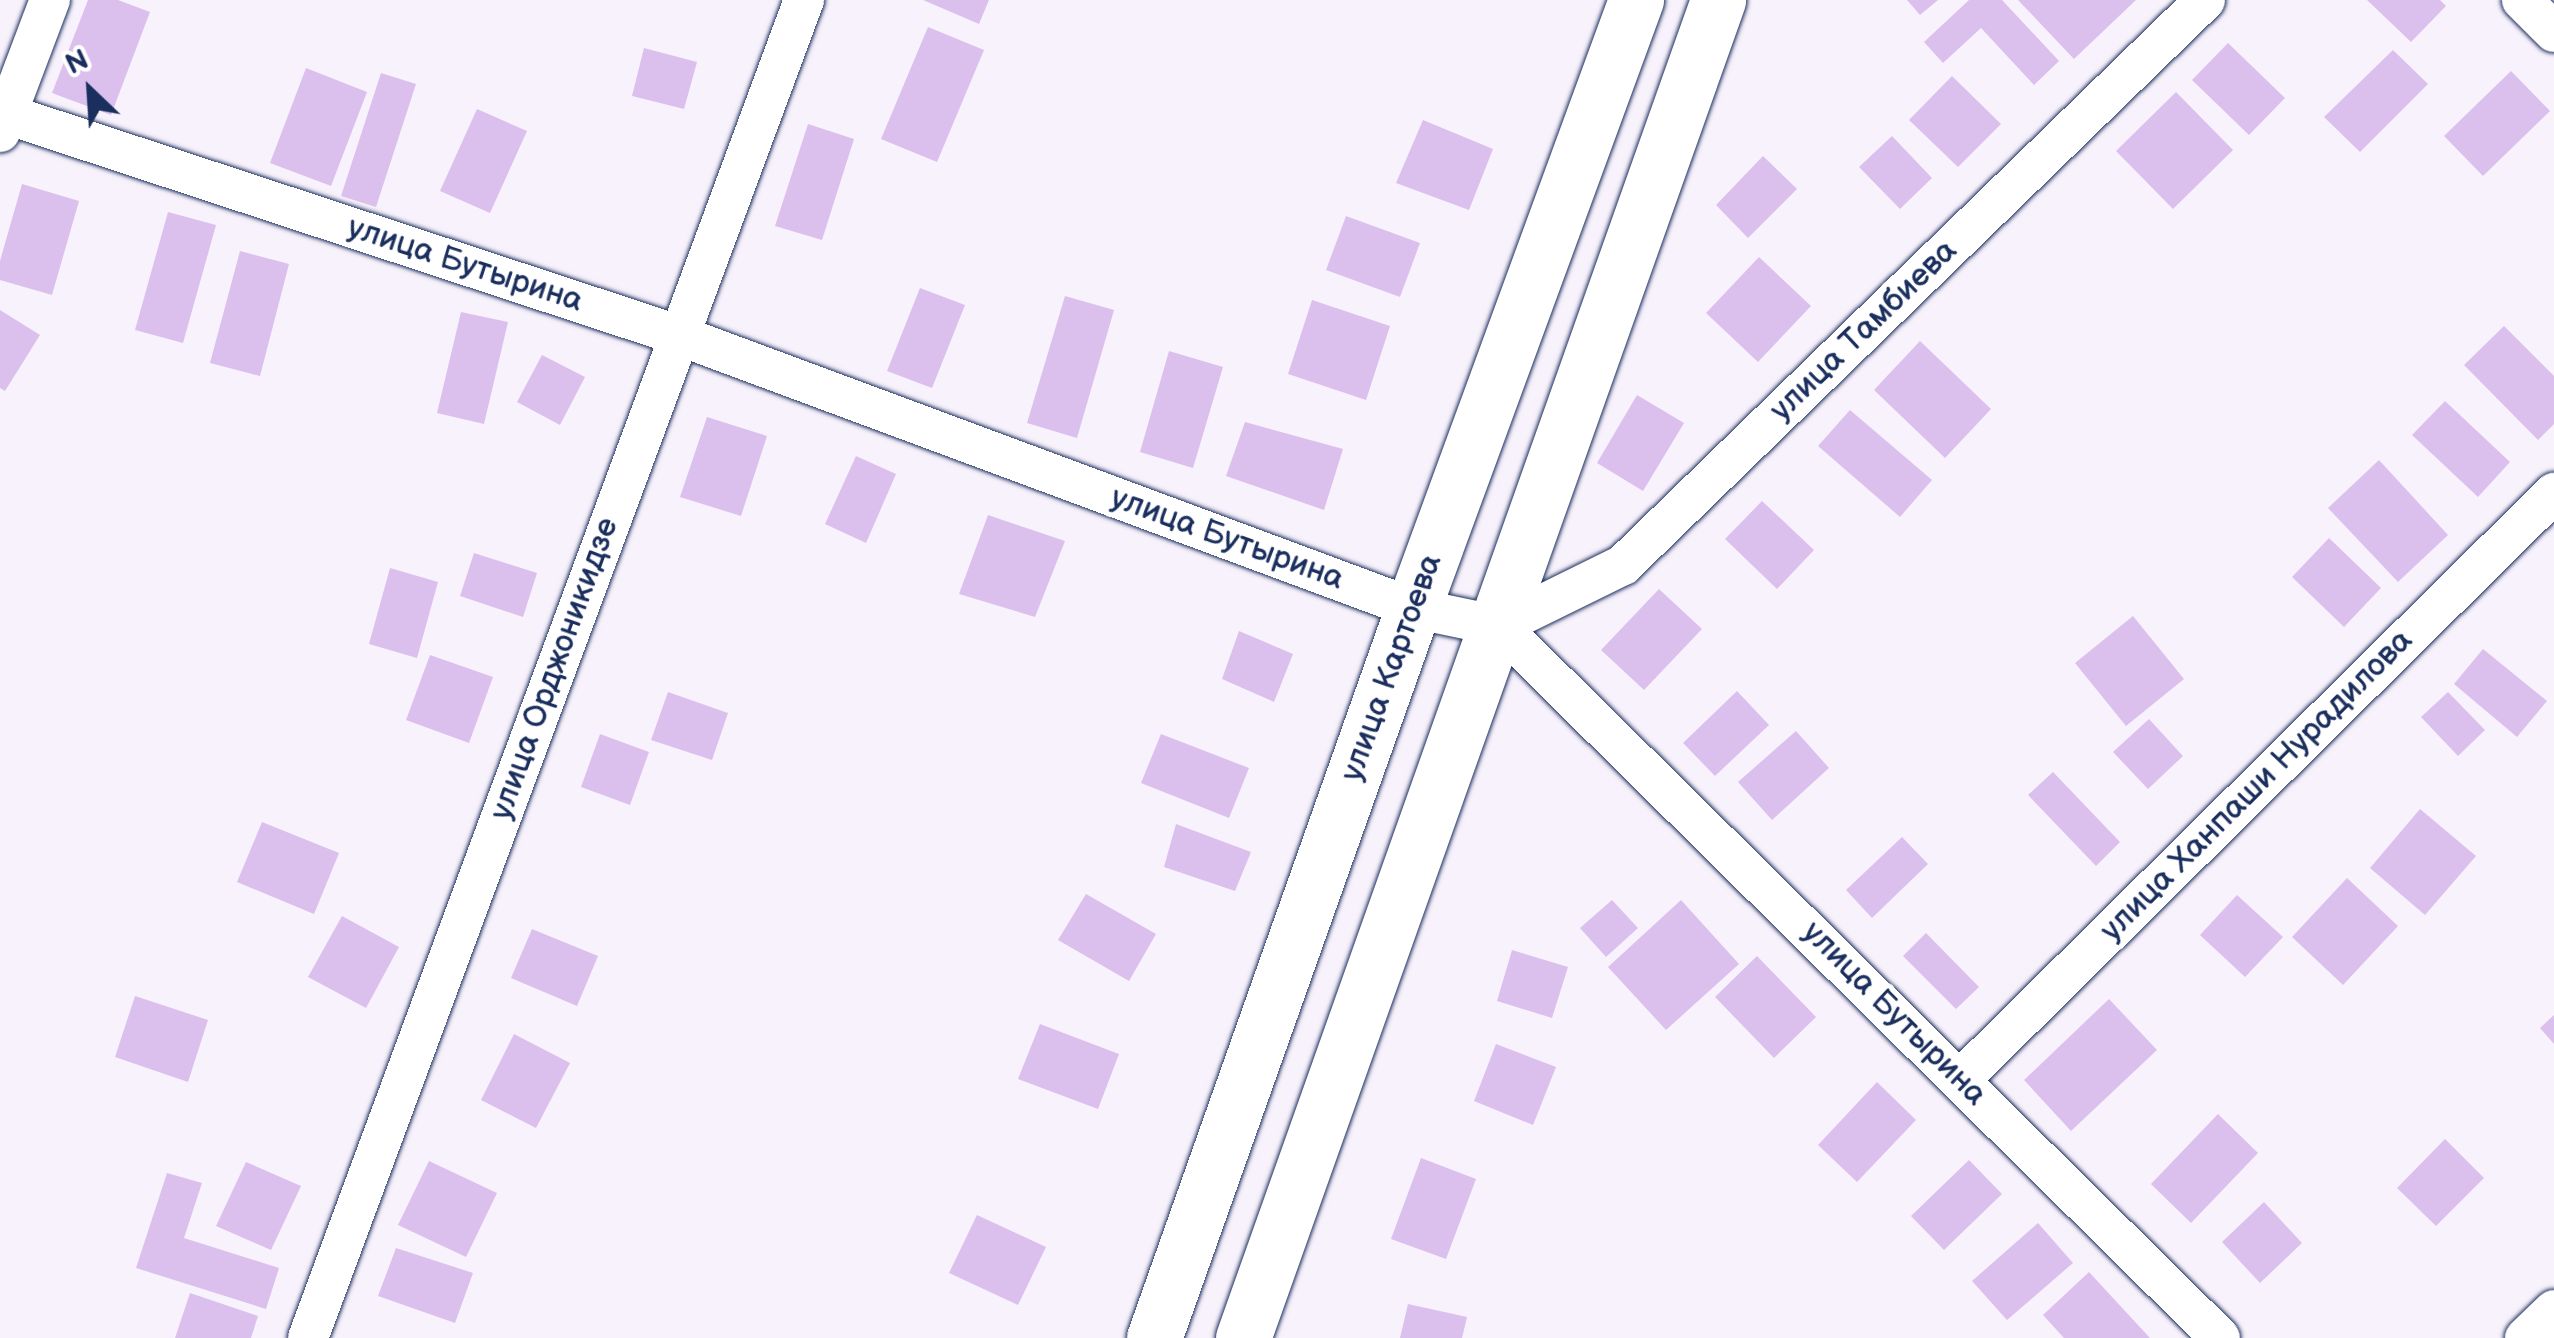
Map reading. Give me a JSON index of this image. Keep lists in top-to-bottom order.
{
  "streets": {
    "main road": ["улица Картоева"],
    "street": [
      "улица Бутырина",
      "улица Тамбиева",
      "улица Орджоникидзе",
      "улица Ханпаши Нурадилова"
    ]
  },
  "crossings": [
    ["улица Бутырина", "улица Тамбиева"],
    ["улица Бутырина", "улица Картоева"],
    ["улица Бутырина", "улица Орджоникидзе"],
    ["улица Бутырина", "улица Ханпаши Нурадилова"]
  ],
  "north": "top left"
}
